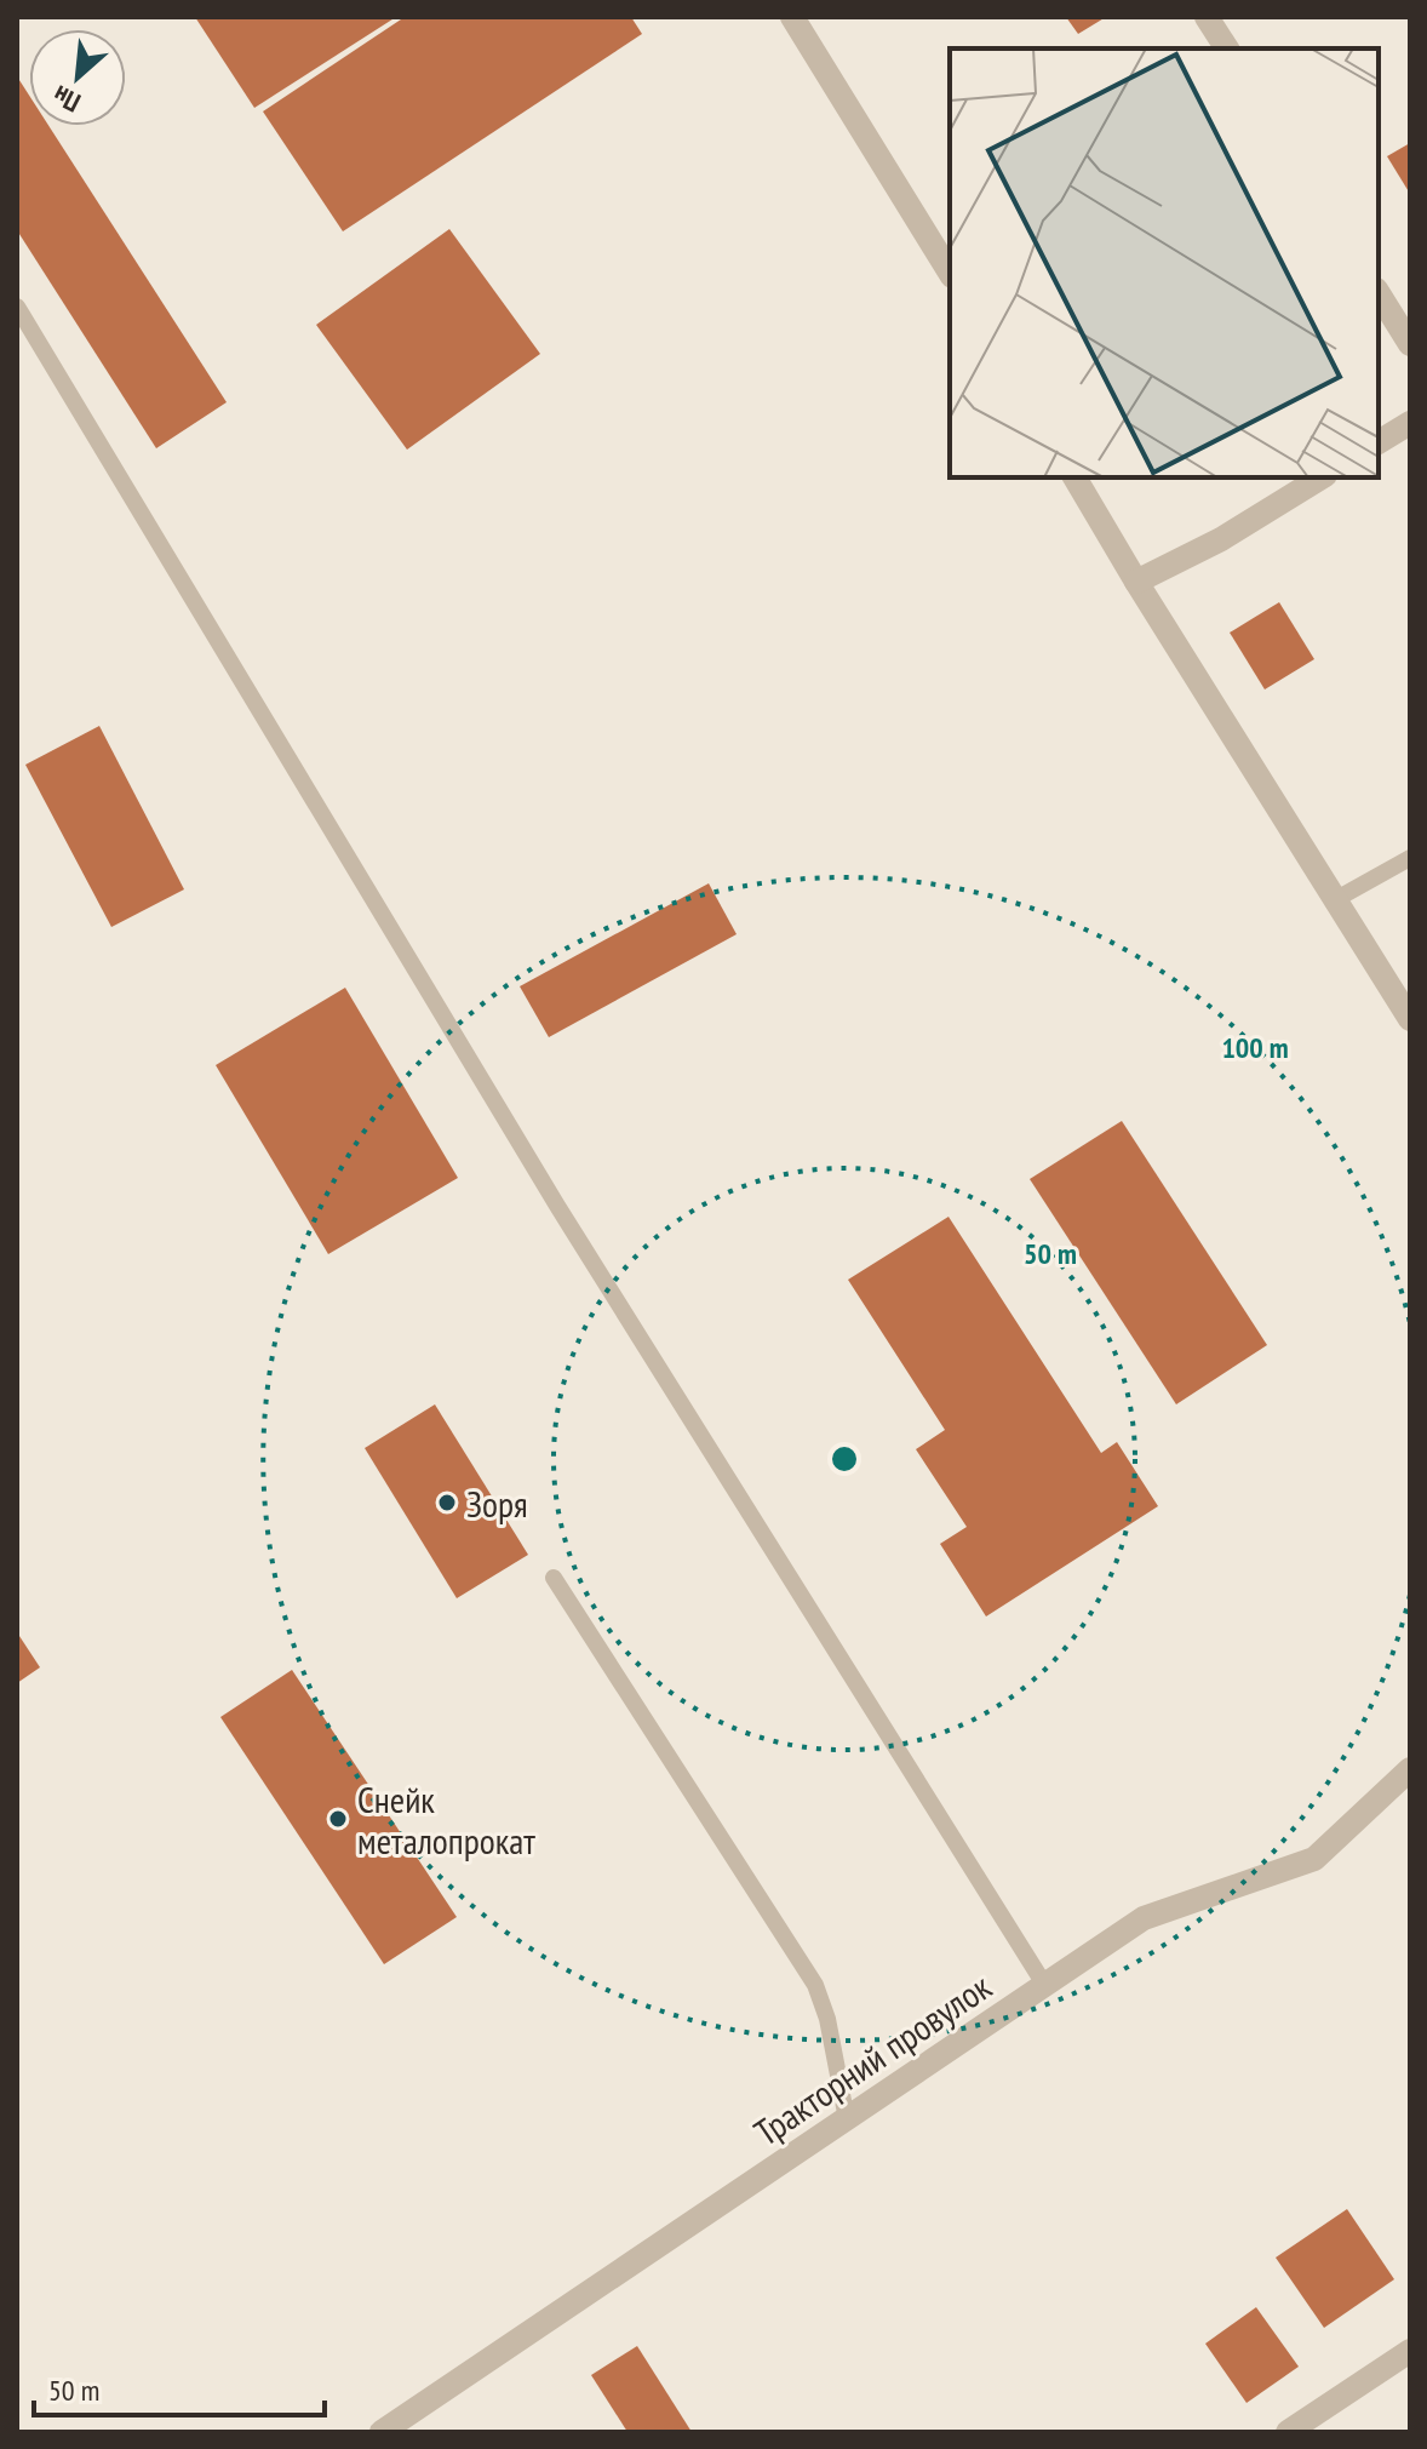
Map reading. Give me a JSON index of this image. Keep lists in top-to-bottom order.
{
  "streets": {
    "street": ["Тракторний провулок"]
  },
  "places": ["Зоря", "Снейк металопрокат"],
  "scale_bar": "50 m",
  "north": "bottom left",
  "rings": ["100 m", "50 m"]
}
